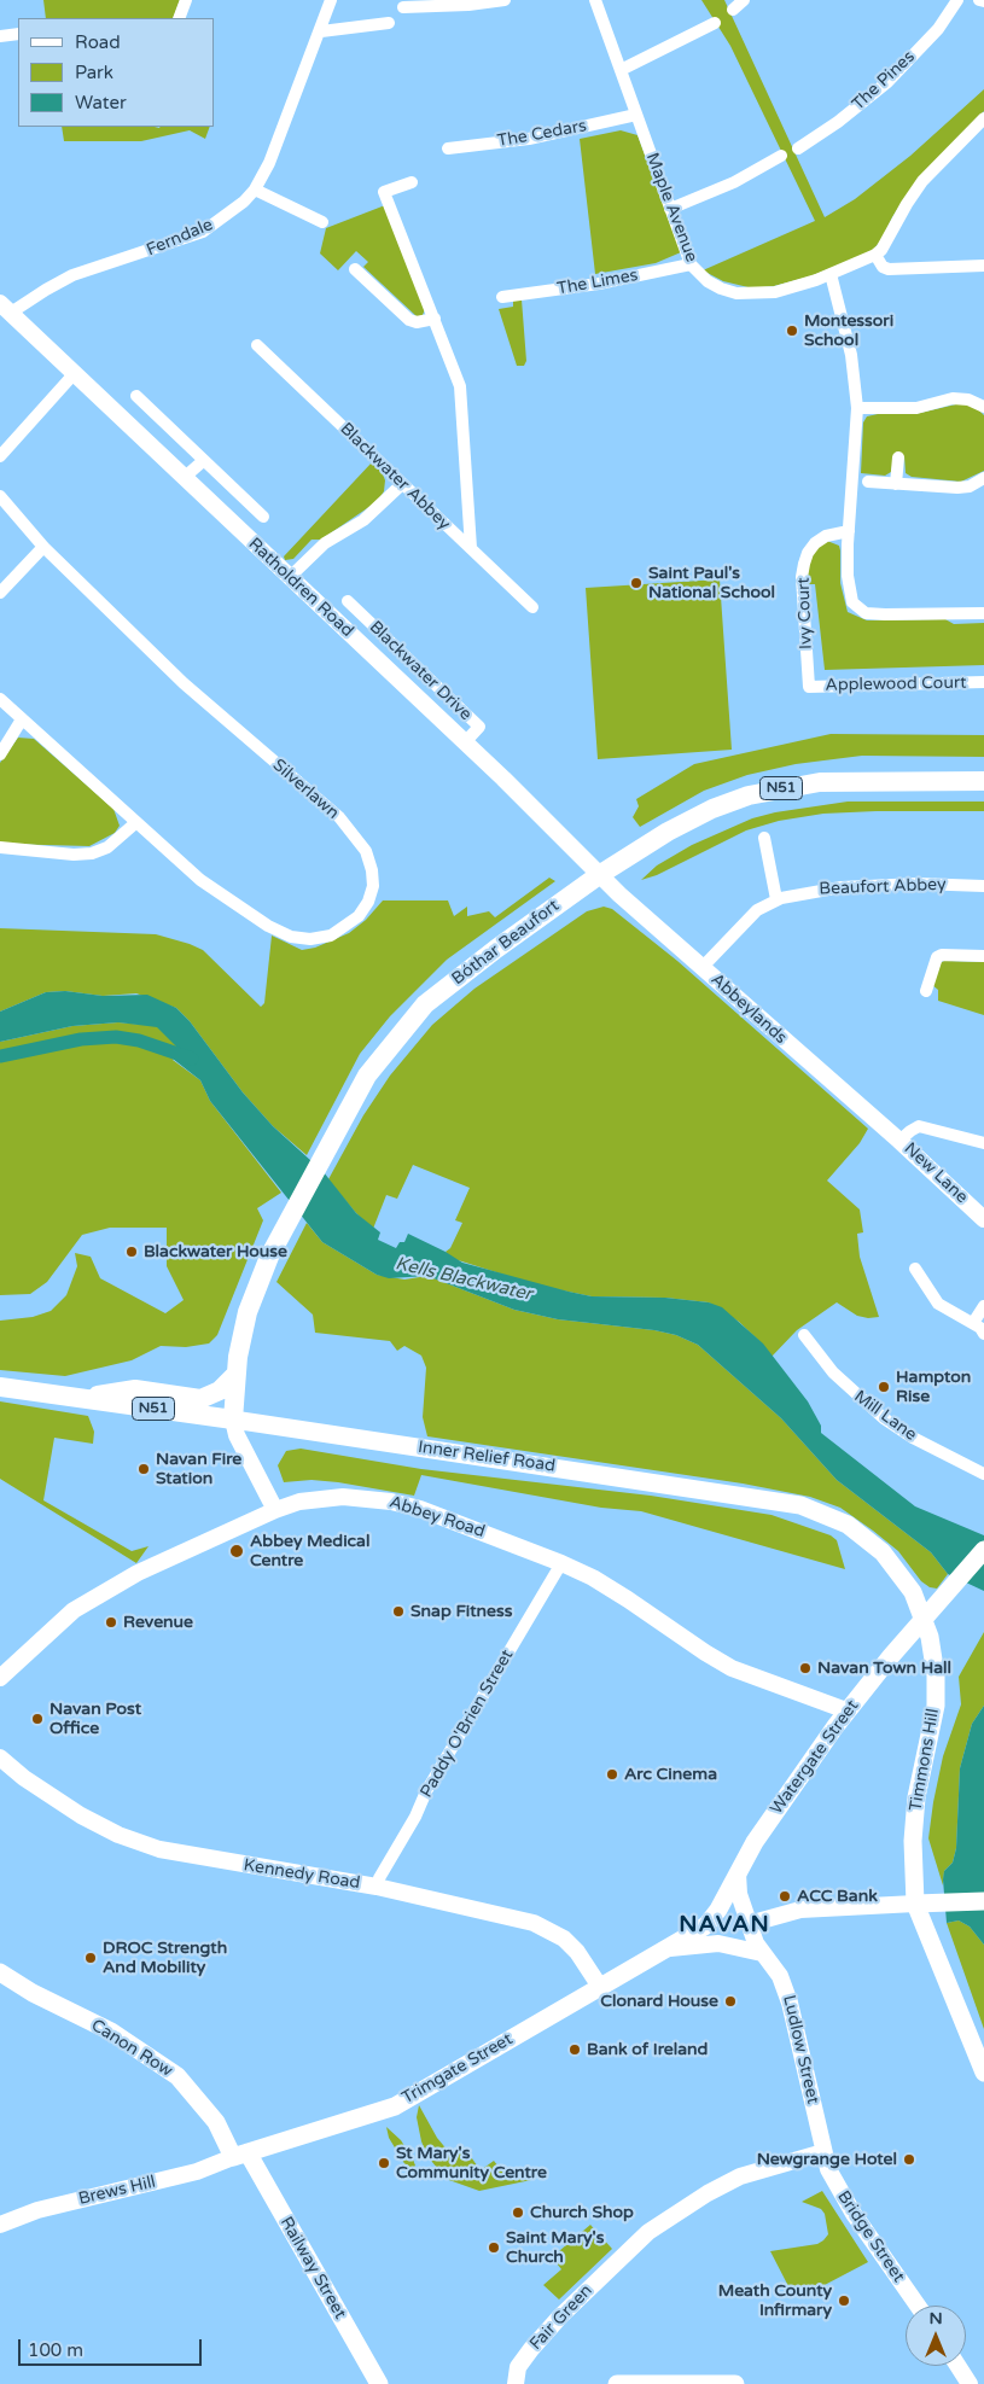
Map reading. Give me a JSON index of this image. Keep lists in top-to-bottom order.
{
  "streets": {
    "main road": [
      "N51",
      "Bóthar Beaufort",
      "Inner Relief Road",
      "Watergate Street",
      "Timmons Hill",
      "Canon Row",
      "Trimgate Street",
      "Railway Street"
    ],
    "street": [
      "The Pines",
      "The Cedars",
      "Maple Avenue",
      "Ferndale",
      "The Limes",
      "Blackwater Abbey",
      "Ratholdren Road",
      "Ivy Court",
      "Blackwater Drive",
      "Applewood Court",
      "Silverlawn",
      "Beaufort Abbey",
      "Abbeylands",
      "New Lane",
      "Mill Lane",
      "Abbey Road",
      "Paddy O'Brien Street",
      "Kennedy Road",
      "Ludlow Street",
      "Brews Hill",
      "Bridge Street",
      "Fair Green"
    ]
  },
  "crossings": [
    ["The Cedars", "Maple Avenue"],
    ["Maple Avenue", "The Limes"],
    ["Ferndale", "Ratholdren Road"],
    ["Ratholdren Road", "Blackwater Drive"],
    ["Ratholdren Road", "Bóthar Beaufort"],
    ["Ratholdren Road", "Abbeylands"],
    ["Ivy Court", "Applewood Court"],
    ["N51", "Bóthar Beaufort"],
    ["N51", "Inner Relief Road"],
    ["Beaufort Abbey", "Abbeylands"],
    ["Bóthar Beaufort", "Abbeylands"],
    ["Abbeylands", "New Lane"],
    ["Inner Relief Road", "Watergate Street"],
    ["Inner Relief Road", "Timmons Hill"],
    ["Abbey Road", "Paddy O'Brien Street"],
    ["Abbey Road", "Watergate Street"],
    ["Paddy O'Brien Street", "Kennedy Road"],
    ["Watergate Street", "Timmons Hill"],
    ["Watergate Street", "Ludlow Street"],
    ["Watergate Street", "Trimgate Street"],
    ["Kennedy Road", "Trimgate Street"],
    ["Canon Row", "Trimgate Street"],
    ["Canon Row", "Brews Hill"],
    ["Canon Row", "Railway Street"],
    ["Ludlow Street", "Bridge Street"],
    ["Ludlow Street", "Fair Green"],
    ["Trimgate Street", "Brews Hill"],
    ["Trimgate Street", "Railway Street"],
    ["Brews Hill", "Railway Street"],
    ["Bridge Street", "Fair Green"]
  ],
  "districts": ["NAVAN"],
  "water": ["Kells Blackwater"],
  "places": [
    "Montessori School",
    "Saint Paul's National School",
    "Blackwater House",
    "Hampton Rise",
    "Navan Fire Station",
    "Abbey Medical Centre",
    "Snap Fitness",
    "Revenue",
    "Navan Town Hall",
    "Navan Post Office",
    "Arc Cinema",
    "ACC Bank",
    "DROC Strength And Mobility",
    "Clonard House",
    "Bank of Ireland",
    "Newgrange Hotel",
    "St Mary's Community Centre",
    "Church Shop",
    "Saint Mary's Church",
    "Meath County Infirmary"
  ],
  "legend": ["Road", "Park", "Water"],
  "scale_bar": "100 m",
  "north": "top"
}
